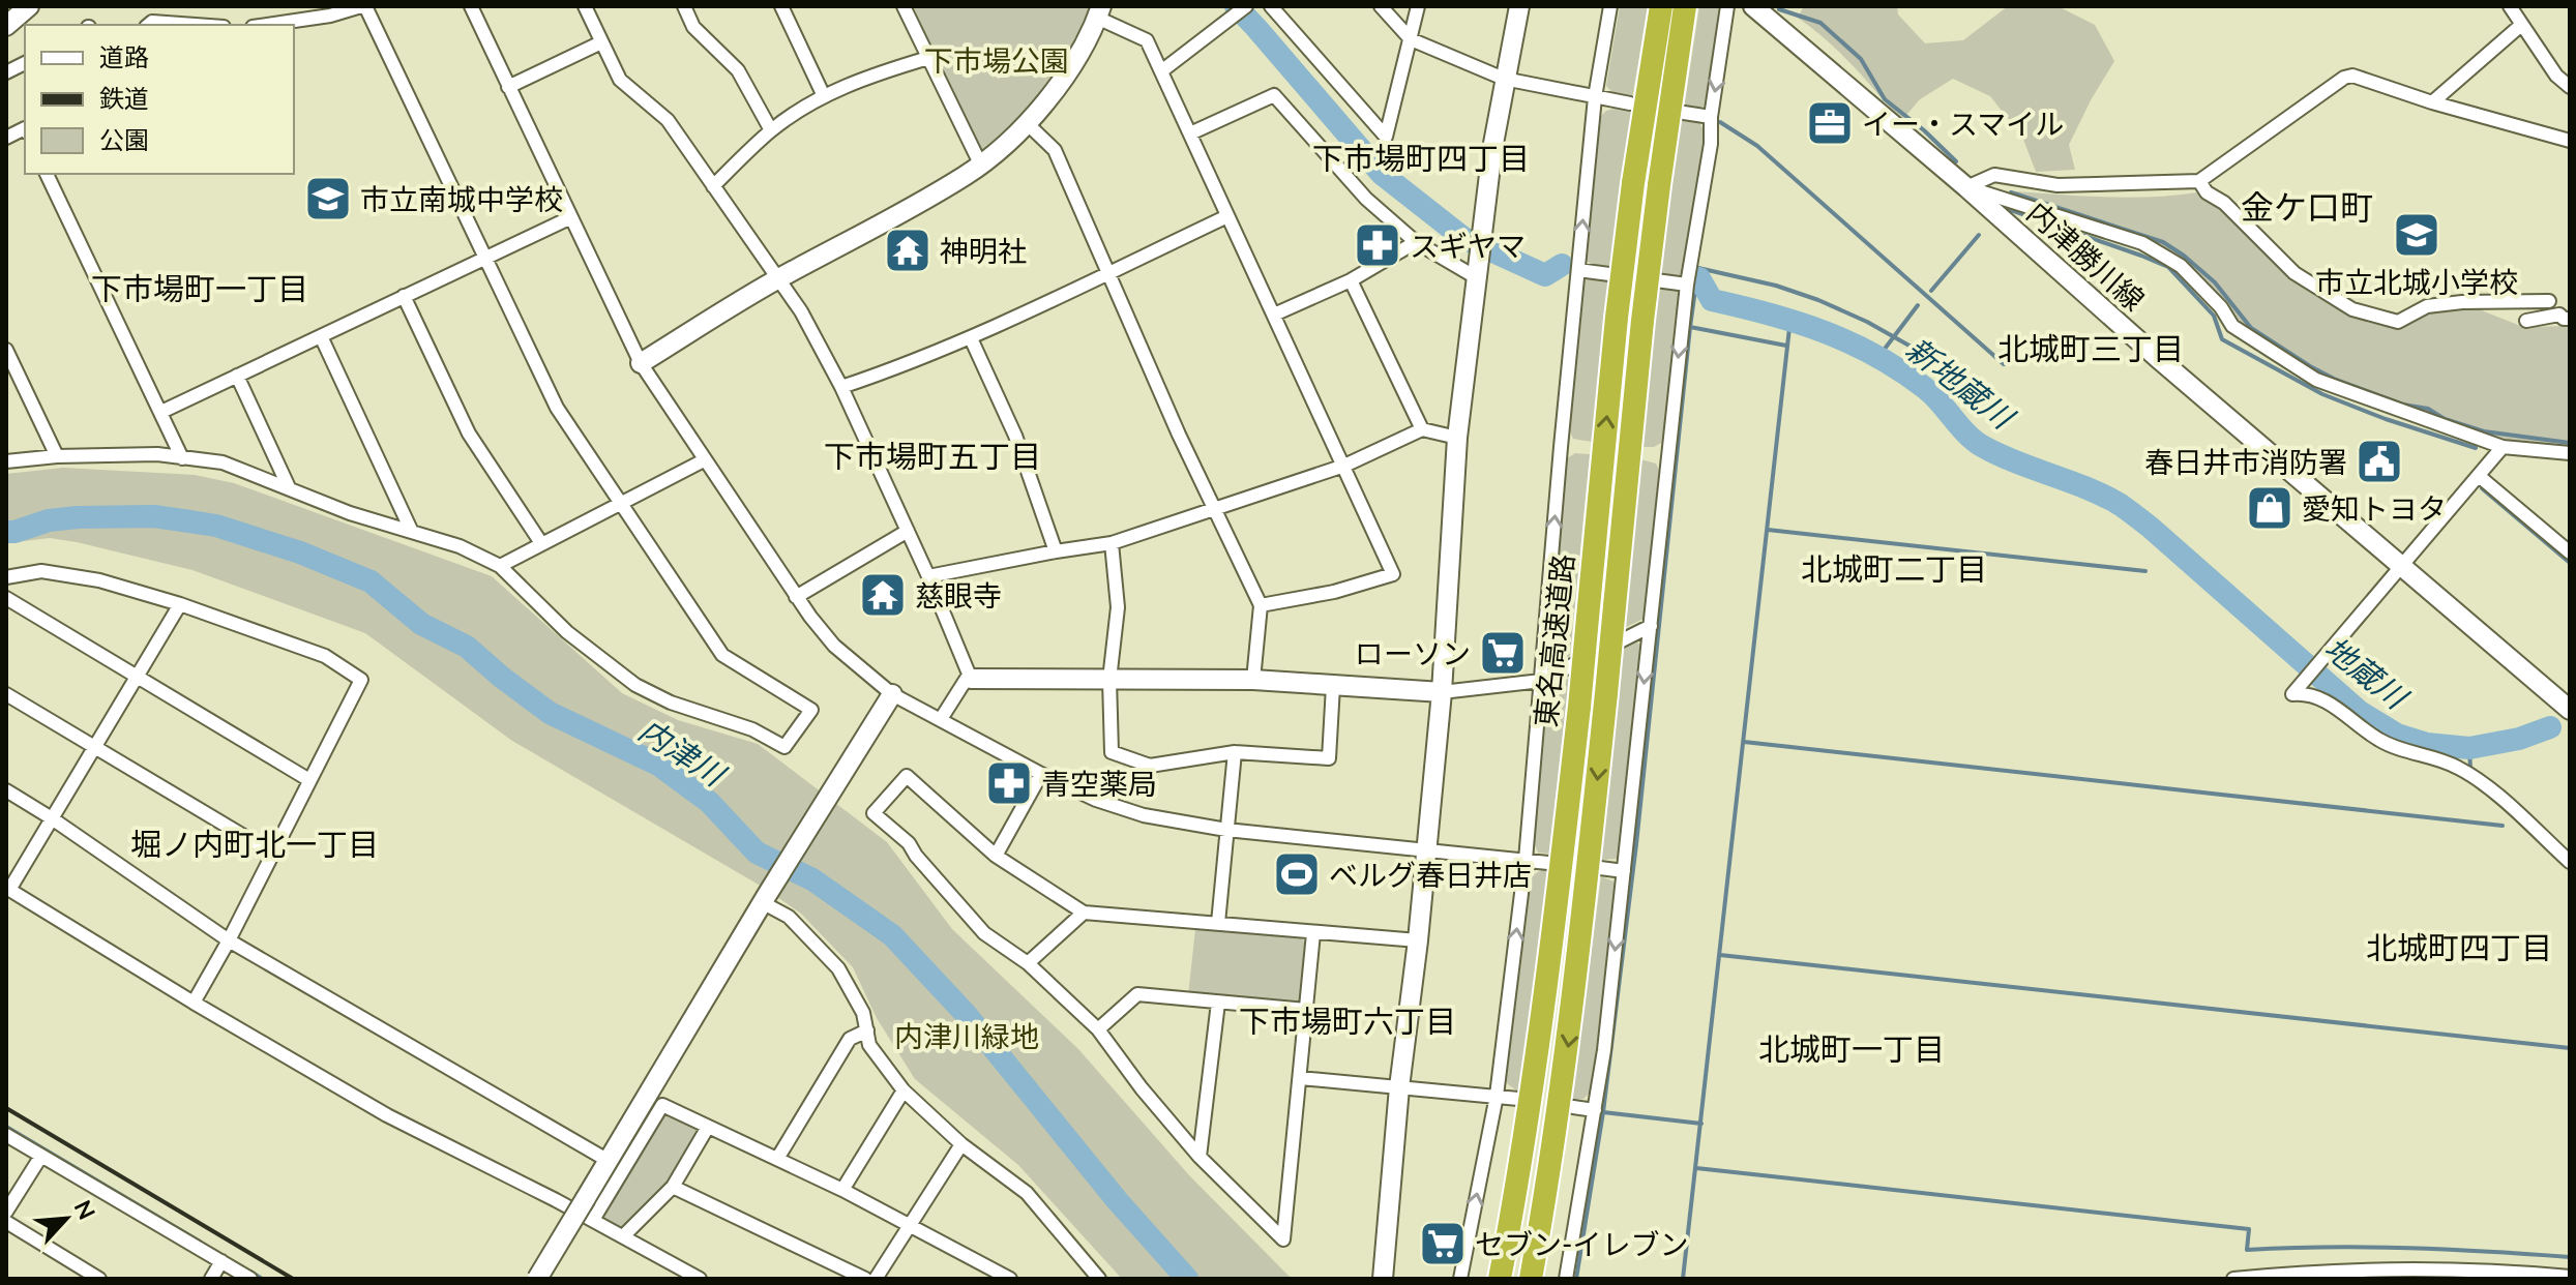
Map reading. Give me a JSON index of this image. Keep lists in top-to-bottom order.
{
  "streets": {
    "highway": ["東名高速道路"],
    "street": ["内津勝川線"]
  },
  "districts": [
    "下市場町四丁目",
    "金ケ口町",
    "下市場町一丁目",
    "北城町三丁目",
    "下市場町五丁目",
    "北城町二丁目",
    "堀ノ内町北一丁目",
    "北城町四丁目",
    "下市場町六丁目",
    "北城町一丁目"
  ],
  "water": ["新地蔵川", "地蔵川", "内津川"],
  "parks": ["下市場公園", "内津川緑地"],
  "places": {
    "office": ["イー・スマイル"],
    "school or university": ["市立南城中学校", "市立北城小学校"],
    "pharmacy": ["スギヤマ", "青空薬局"],
    "temple": ["神明社", "慈眼寺"],
    "public building": ["春日井市消防署"],
    "shop": ["愛知トヨタ"],
    "supermarket": ["ローソン", "セブン-イレブン"],
    "sports": ["ベルグ春日井店"]
  },
  "legend": ["道路", "鉄道", "公園"],
  "north": "top right"
}
